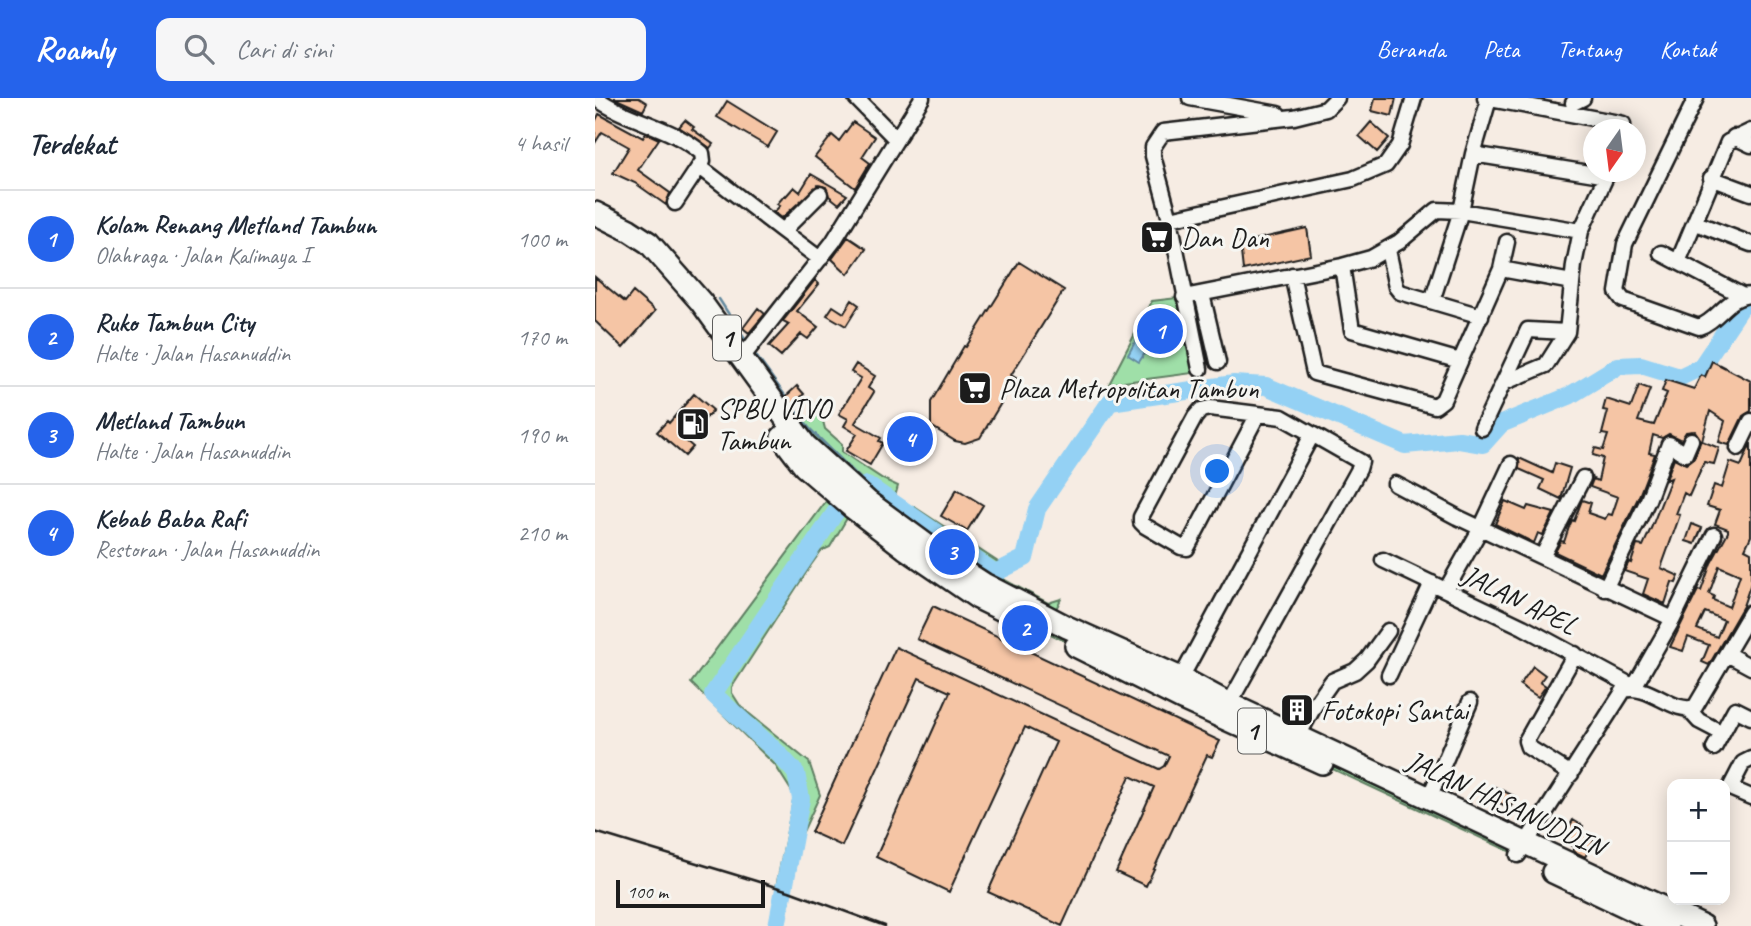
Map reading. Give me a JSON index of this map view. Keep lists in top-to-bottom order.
{
  "streets": {
    "highway": ["1", "JALAN HASANUDDIN"],
    "street": ["JALAN APEL"]
  },
  "places": {
    "supermarket": ["Dan Dan", "Plaza Metropolitan Tambun"],
    "fuel station": ["SPBU VIVO Tambun"],
    "building": ["Fotokopi Santai"]
  },
  "scale_bar": "100 m",
  "north": "bottom",
  "page": {
    "header": "Roamly",
    "search": "Cari di sini",
    "nav": [
      "Beranda",
      "Peta",
      "Tentang",
      "Kontak"
    ],
    "heading": ["Terdekat", "4 hasil"],
    "list": [
      {
        "mark": "1",
        "name": "Kolam Renang Metland Tambun",
        "note": "Olahraga · Jalan Kalimaya I",
        "value": "100 m"
      },
      {
        "mark": "2",
        "name": "Ruko Tambun City",
        "note": "Halte · Jalan Hasanuddin",
        "value": "170 m"
      },
      {
        "mark": "3",
        "name": "Metland Tambun",
        "note": "Halte · Jalan Hasanuddin",
        "value": "190 m"
      },
      {
        "mark": "4",
        "name": "Kebab Baba Rafi",
        "note": "Restoran · Jalan Hasanuddin",
        "value": "210 m"
      }
    ],
    "pins": [
      "1",
      "4",
      "3",
      "2"
    ],
    "map_buttons": ["+", "−"],
    "scale": "100 m"
  }
}
